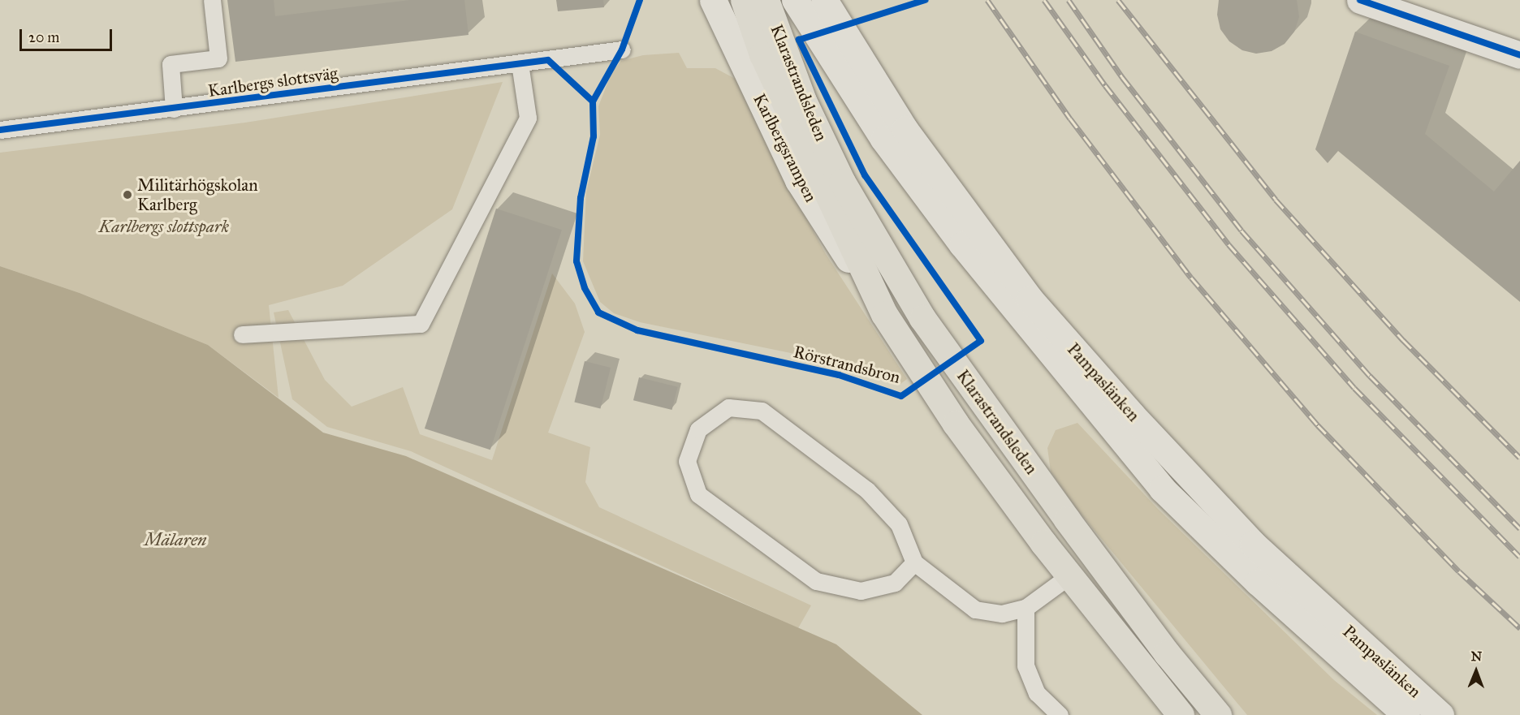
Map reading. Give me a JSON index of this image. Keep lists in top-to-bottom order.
{
  "streets": {
    "highway": ["Klarastrandsleden"],
    "main road": ["Karlbergsrampen", "Pampaslänken"],
    "lane": ["Karlbergs slottsväg"],
    "cycle path": ["Rörstrandsbron"]
  },
  "crossings": [
    ["Klarastrandsleden", "Karlbergsrampen"]
  ],
  "water": ["Mälaren"],
  "parks": ["Karlbergs slottspark"],
  "places": ["Militärhögskolan Karlberg"],
  "scale_bar": "20 m",
  "north": "top"
}
